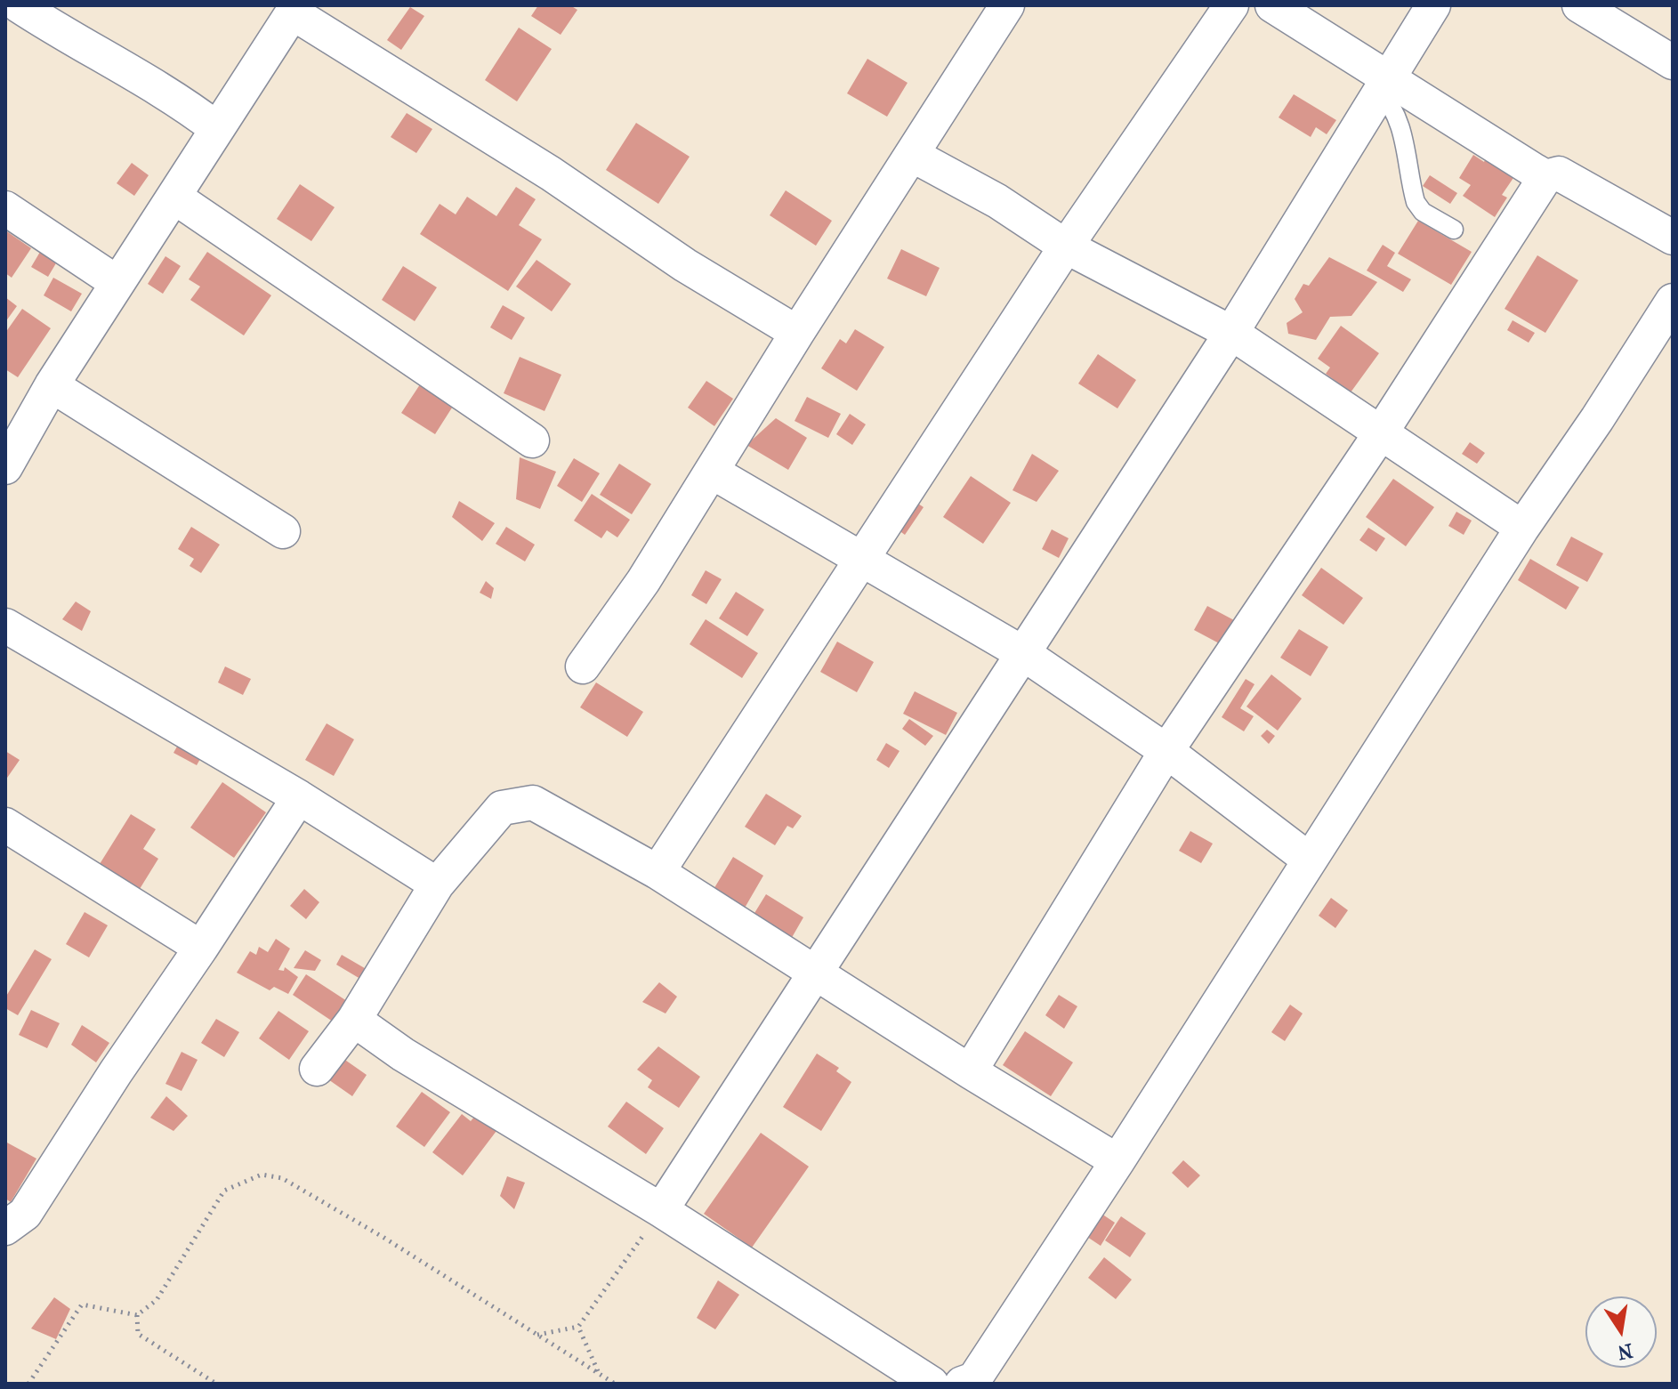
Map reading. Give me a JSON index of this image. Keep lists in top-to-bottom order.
{
  "north": "bottom"
}
